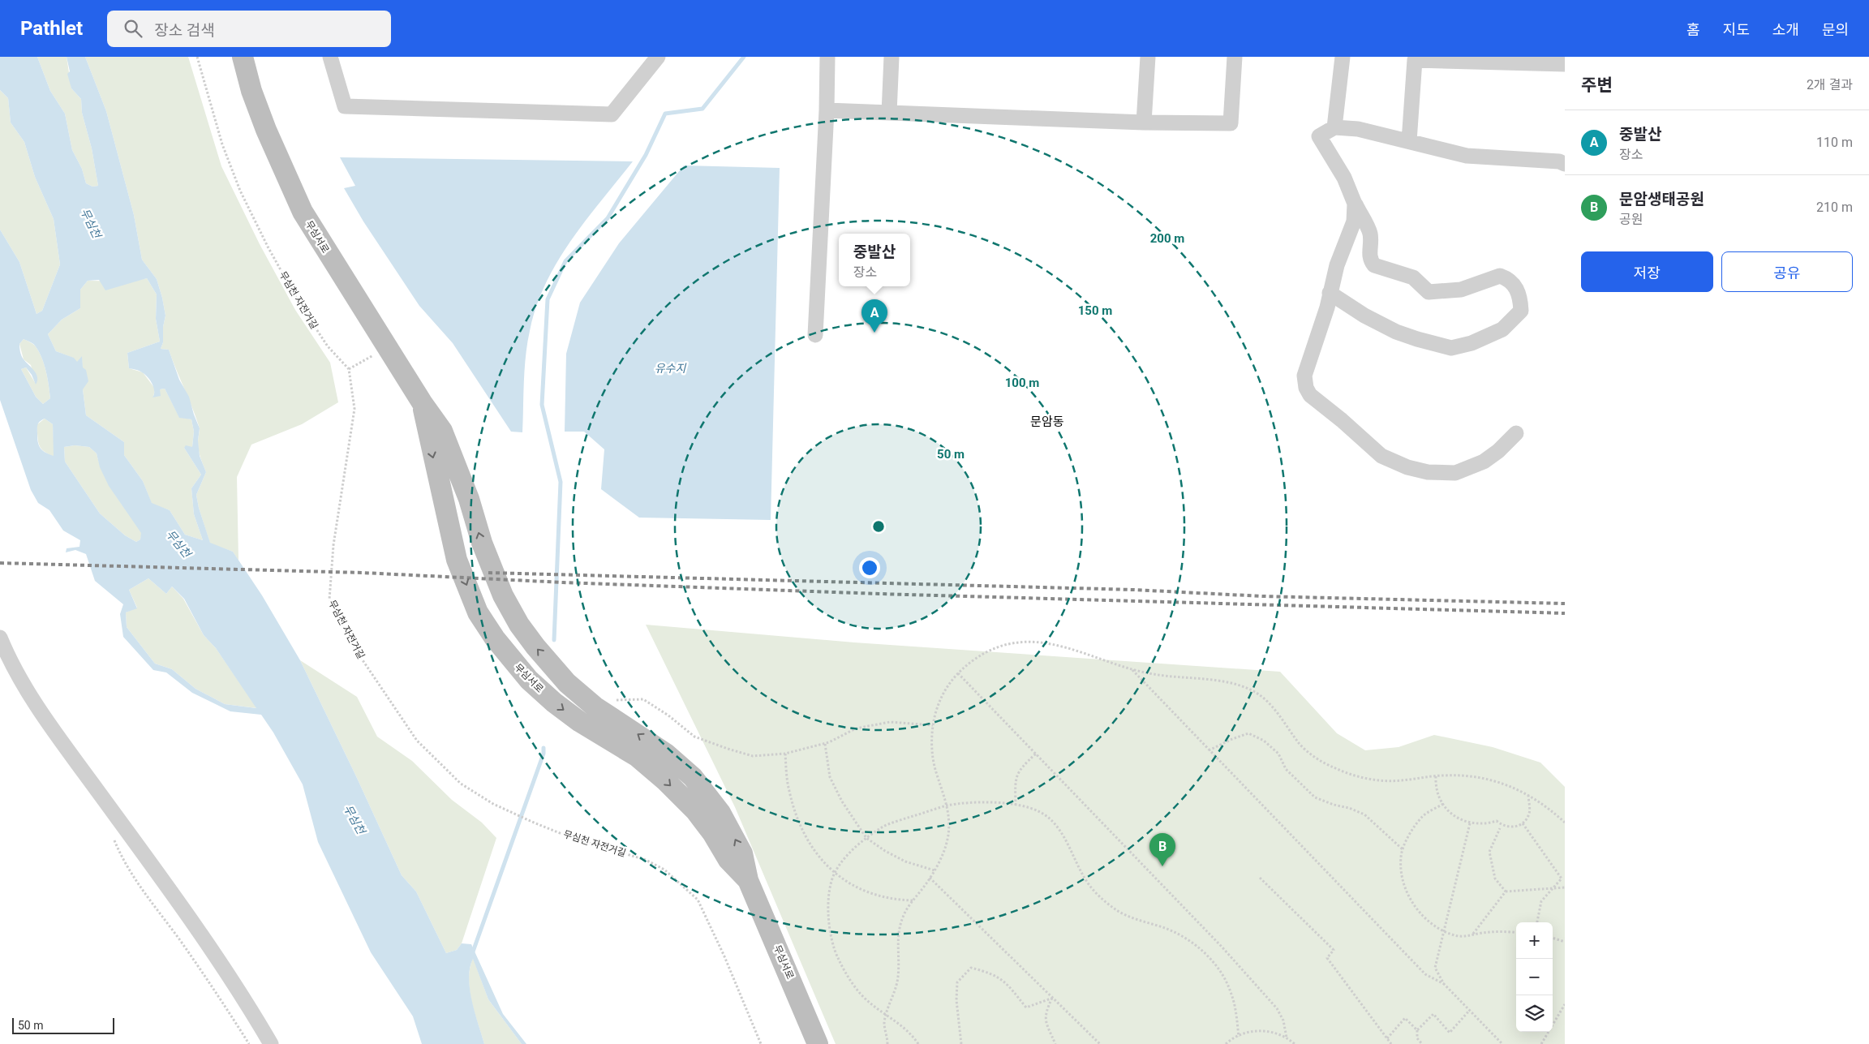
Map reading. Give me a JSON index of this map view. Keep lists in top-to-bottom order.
{
  "streets": {
    "street": ["무심서로"],
    "path": ["무심천 자전거길"]
  },
  "districts": ["문암동"],
  "water": ["무심천", "유수지"],
  "scale_bar": "50 m",
  "page": {
    "header": "Pathlet",
    "search": "장소 검색",
    "nav": [
      "홈",
      "지도",
      "소개",
      "문의"
    ],
    "heading": ["주변", "2개 결과"],
    "list": [
      {
        "mark": "A",
        "name": "중발산",
        "note": "장소",
        "value": "110 m"
      },
      {
        "mark": "B",
        "name": "문암생태공원",
        "note": "공원",
        "value": "210 m"
      }
    ],
    "popup": ["중발산", "장소"],
    "buttons": ["저장", "공유"],
    "pins": ["A", "B"],
    "map_buttons": ["+", "−"],
    "scale": "50 m"
  },
  "rings": [
    "200 m",
    "150 m",
    "100 m",
    "50 m"
  ]
}
